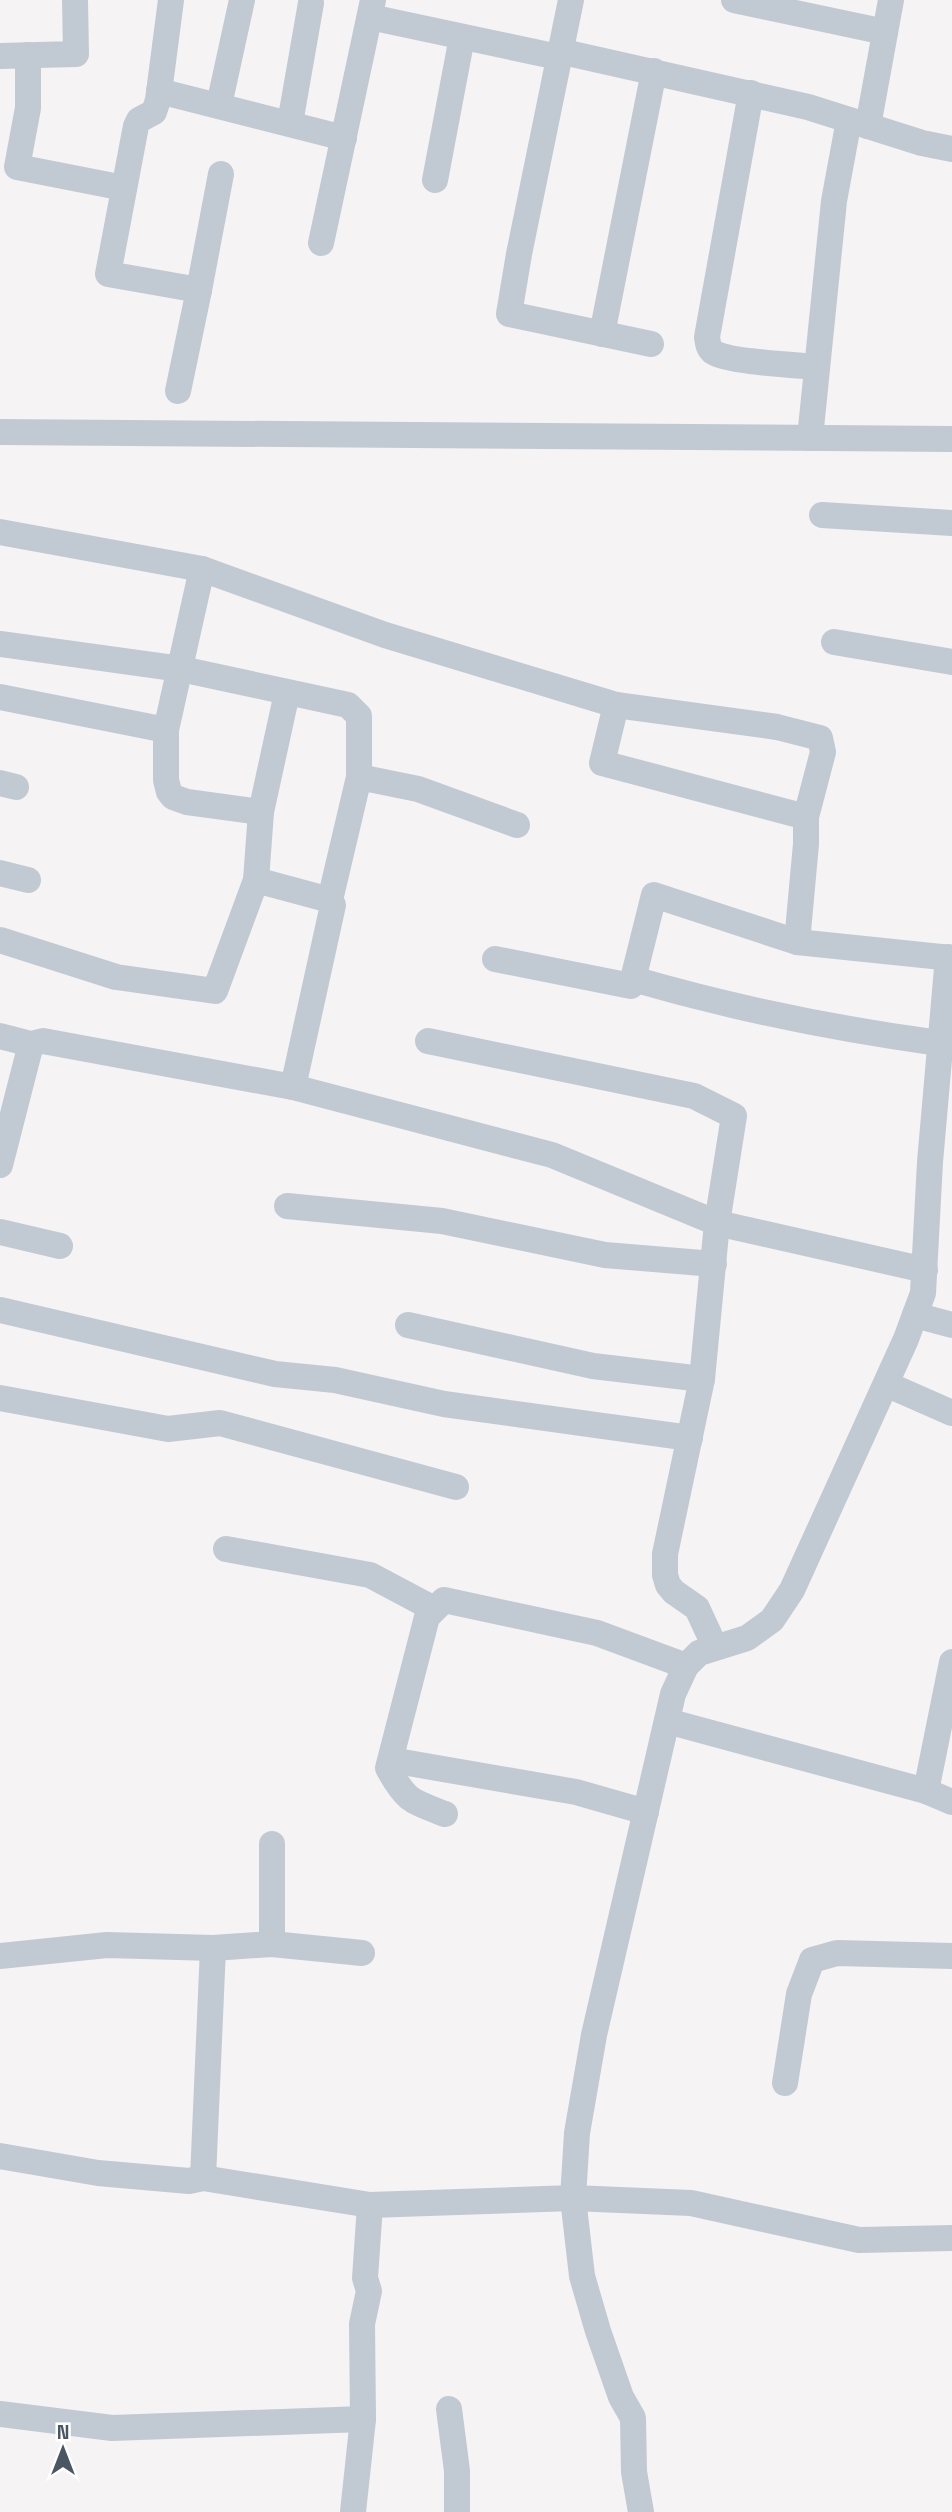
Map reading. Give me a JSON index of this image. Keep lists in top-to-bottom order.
{
  "north": "top"
}
